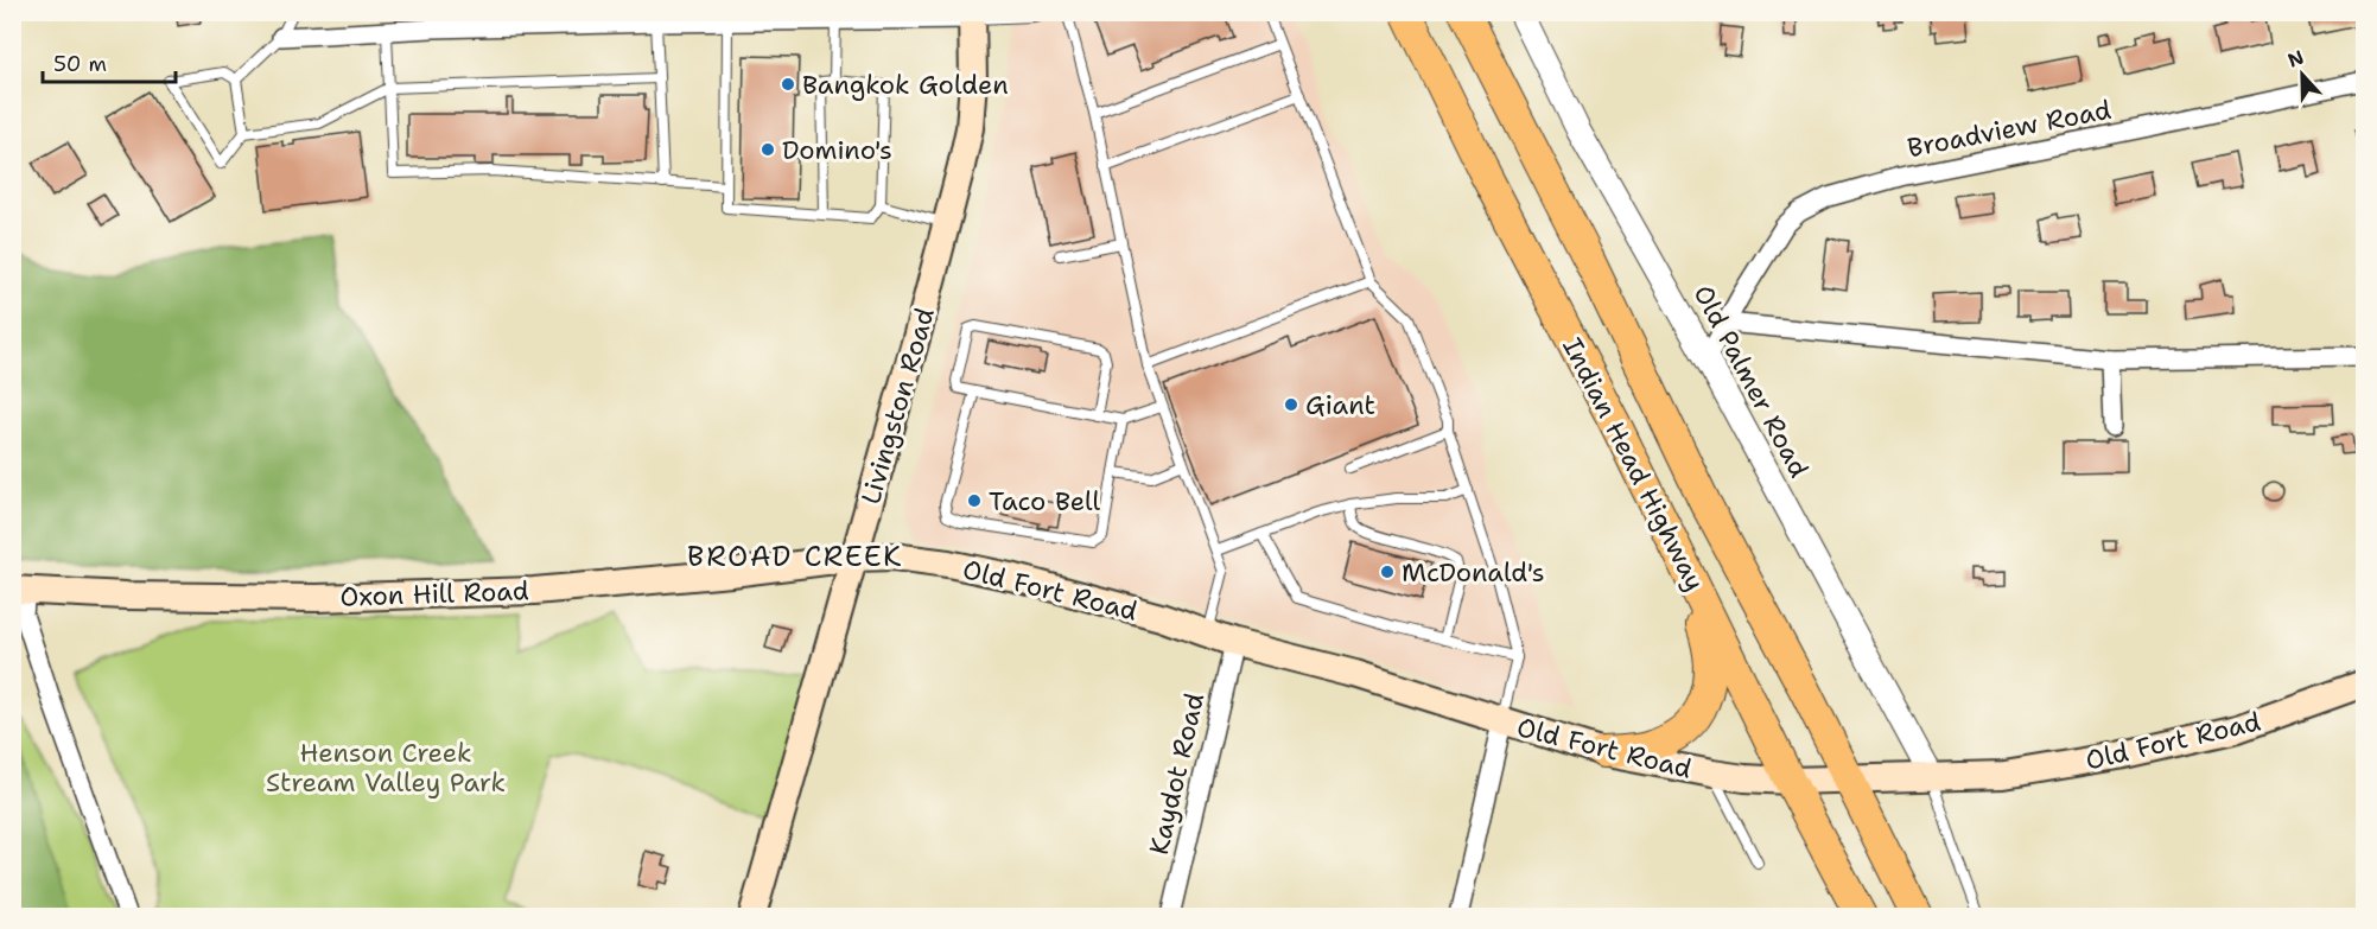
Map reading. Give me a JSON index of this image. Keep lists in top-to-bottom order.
{
  "streets": {
    "highway": ["Indian Head Highway"],
    "main road": ["Livingston Road", "Old Fort Road", "Oxon Hill Road"],
    "street": ["Broadview Road", "Old Palmer Road", "Kaydot Road"]
  },
  "crossings": [
    ["Broadview Road", "Old Palmer Road"],
    ["Old Palmer Road", "Old Fort Road"],
    ["Livingston Road", "Old Fort Road"],
    ["Livingston Road", "Oxon Hill Road"],
    ["Indian Head Highway", "Old Fort Road"],
    ["Old Fort Road", "Oxon Hill Road"],
    ["Old Fort Road", "Kaydot Road"]
  ],
  "districts": ["BROAD CREEK"],
  "parks": ["Henson Creek Stream Valley Park"],
  "places": [
    "Bangkok Golden",
    "Domino's",
    "Giant",
    "Taco Bell",
    "McDonald's"
  ],
  "scale_bar": "50 m",
  "north": "top"
}
